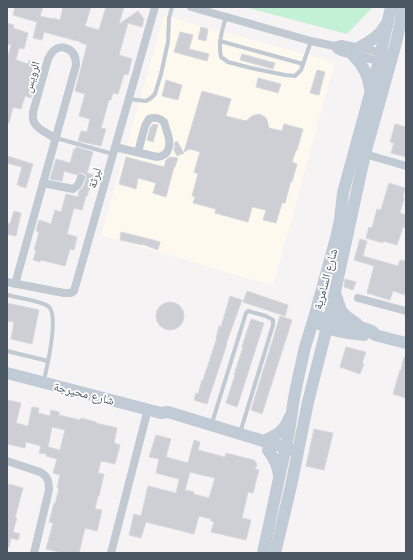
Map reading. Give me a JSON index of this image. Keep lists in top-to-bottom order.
{
  "streets": {
    "street": [
      "الرويس",
      "لبرثة",
      "شارع السامرية",
      "شارع محيرجة"
    ]
  },
  "crossings": [
    ["الرويس", "لبرثة"],
    ["شارع السامرية", "شارع محيرجة"]
  ]
}
